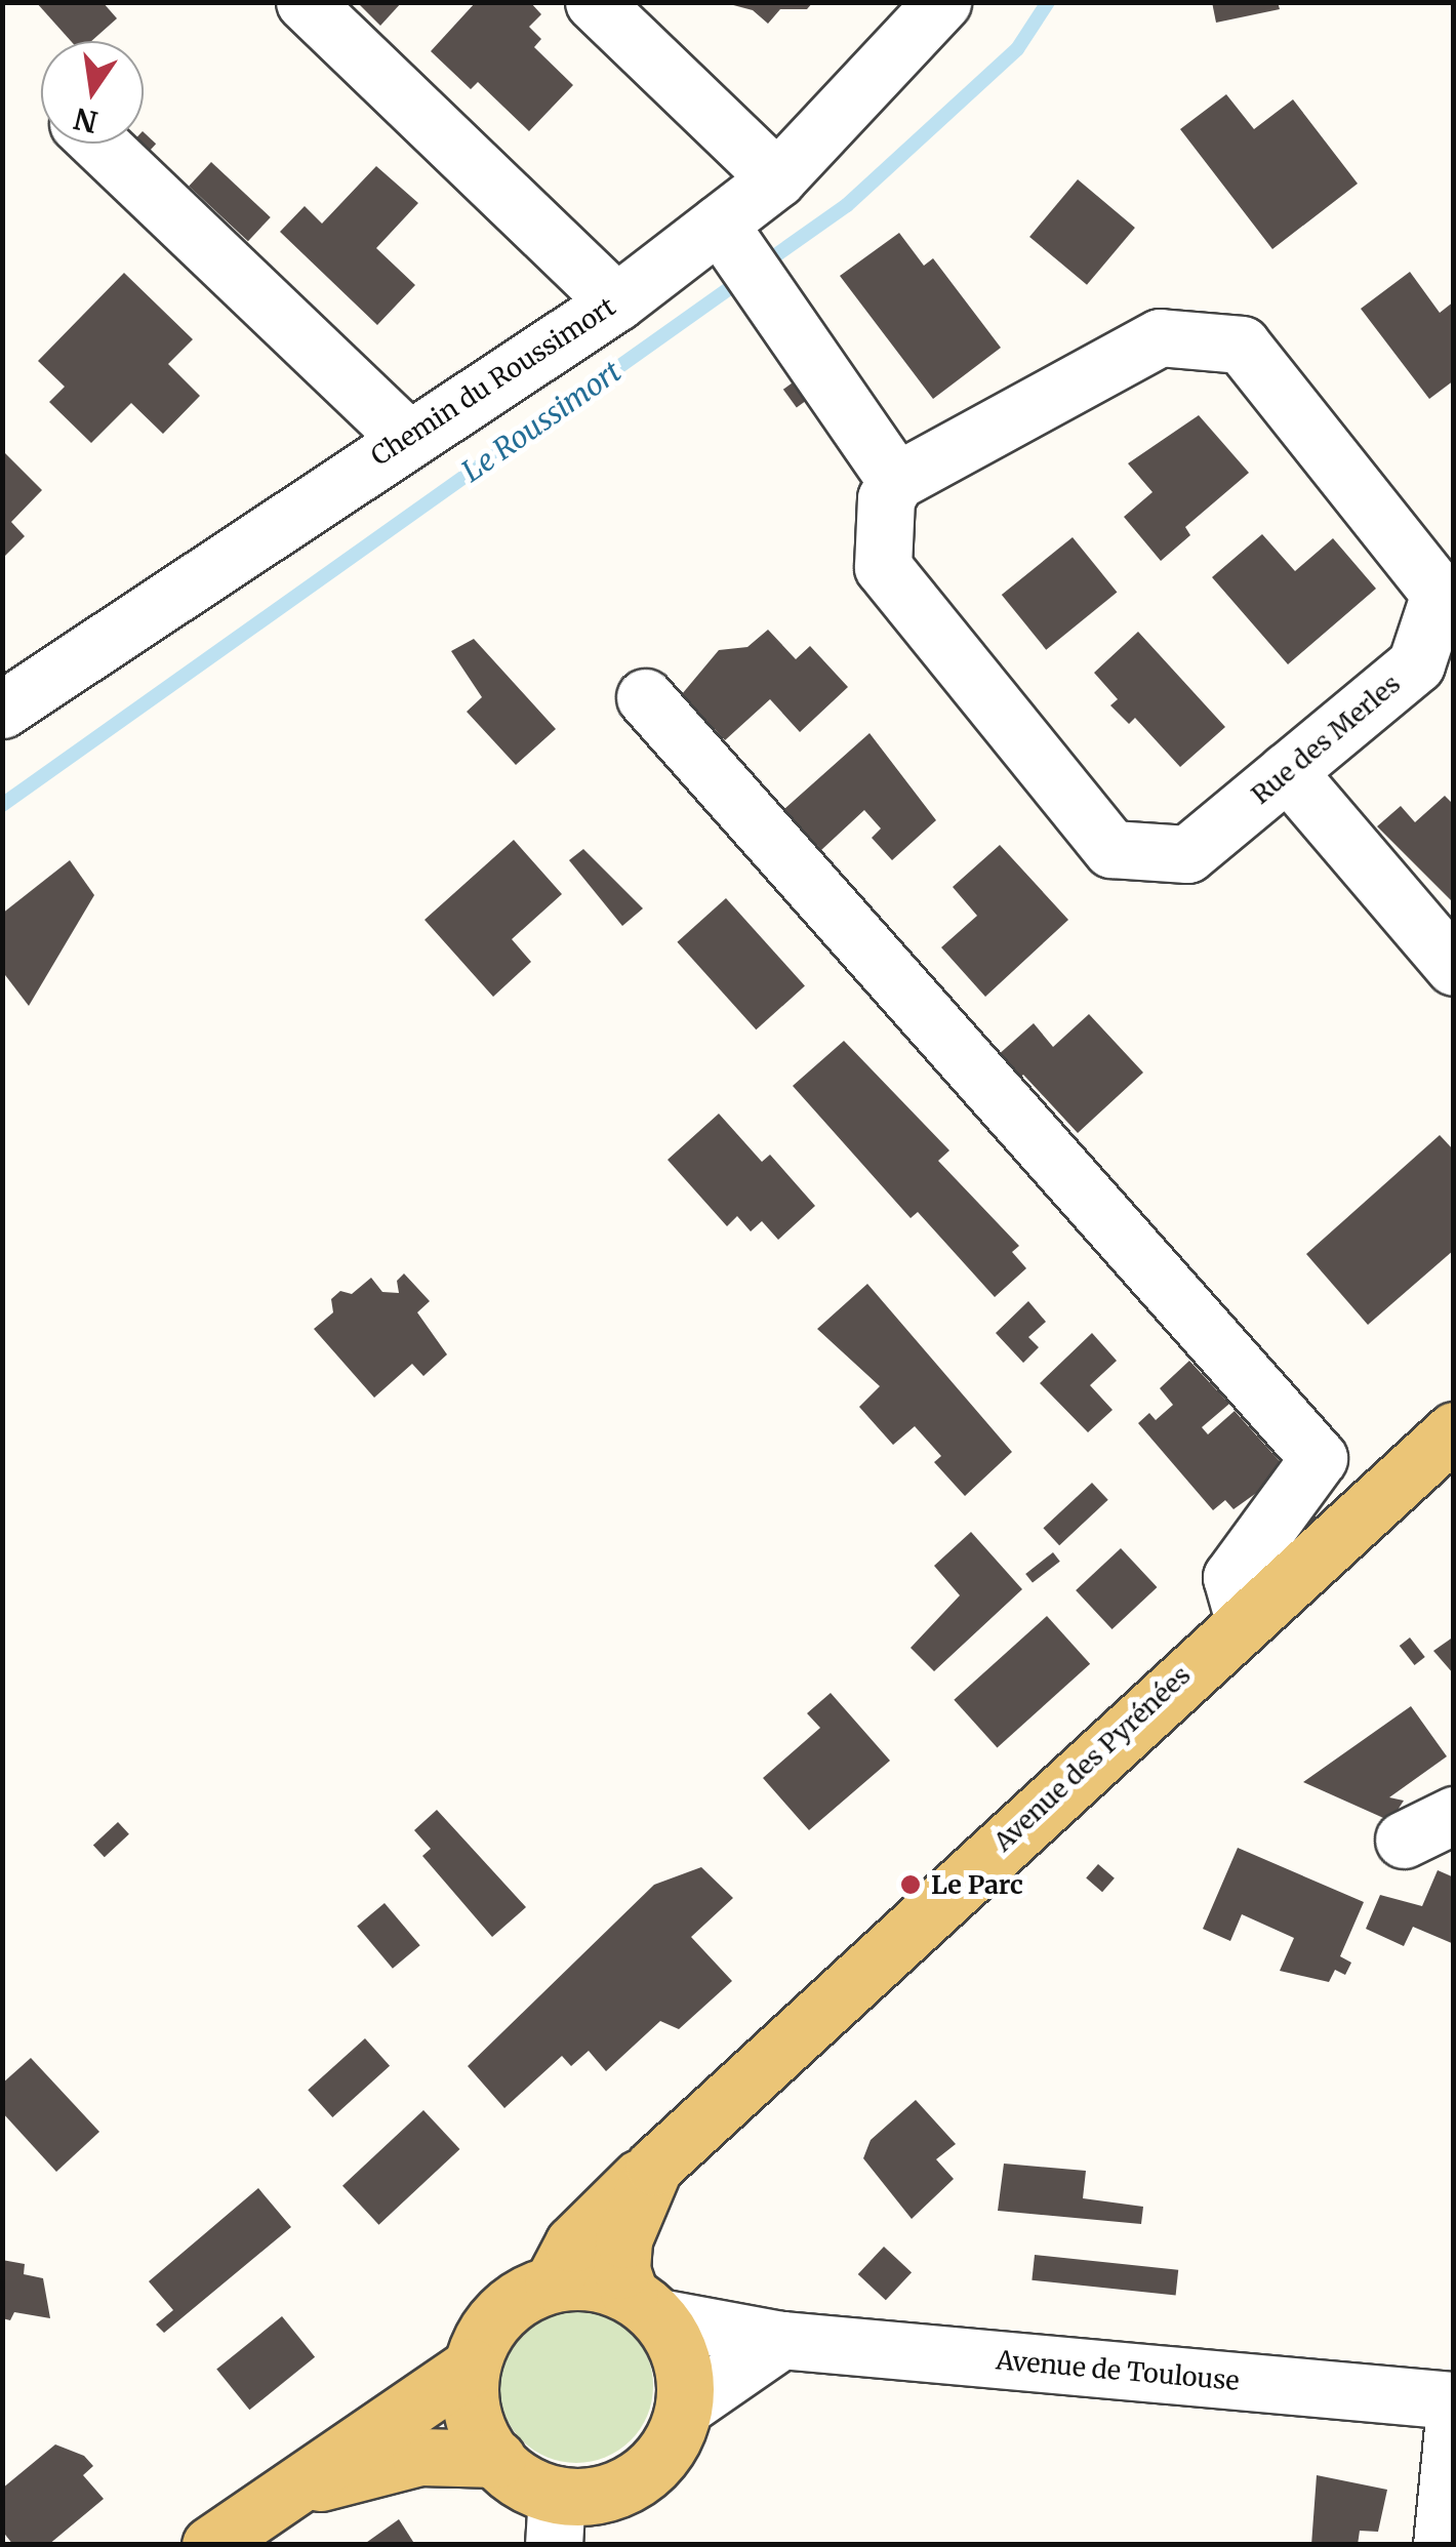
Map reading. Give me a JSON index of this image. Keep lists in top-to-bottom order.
{
  "streets": {
    "main road": ["Avenue des Pyrénées"],
    "street": ["Chemin du Roussimort", "Rue des Merles", "Avenue de Toulouse"]
  },
  "crossings": [
    ["Avenue des Pyrénées", "Avenue de Toulouse"]
  ],
  "water": ["Le Roussimort"],
  "places": ["Le Parc"],
  "north": "bottom"
}
